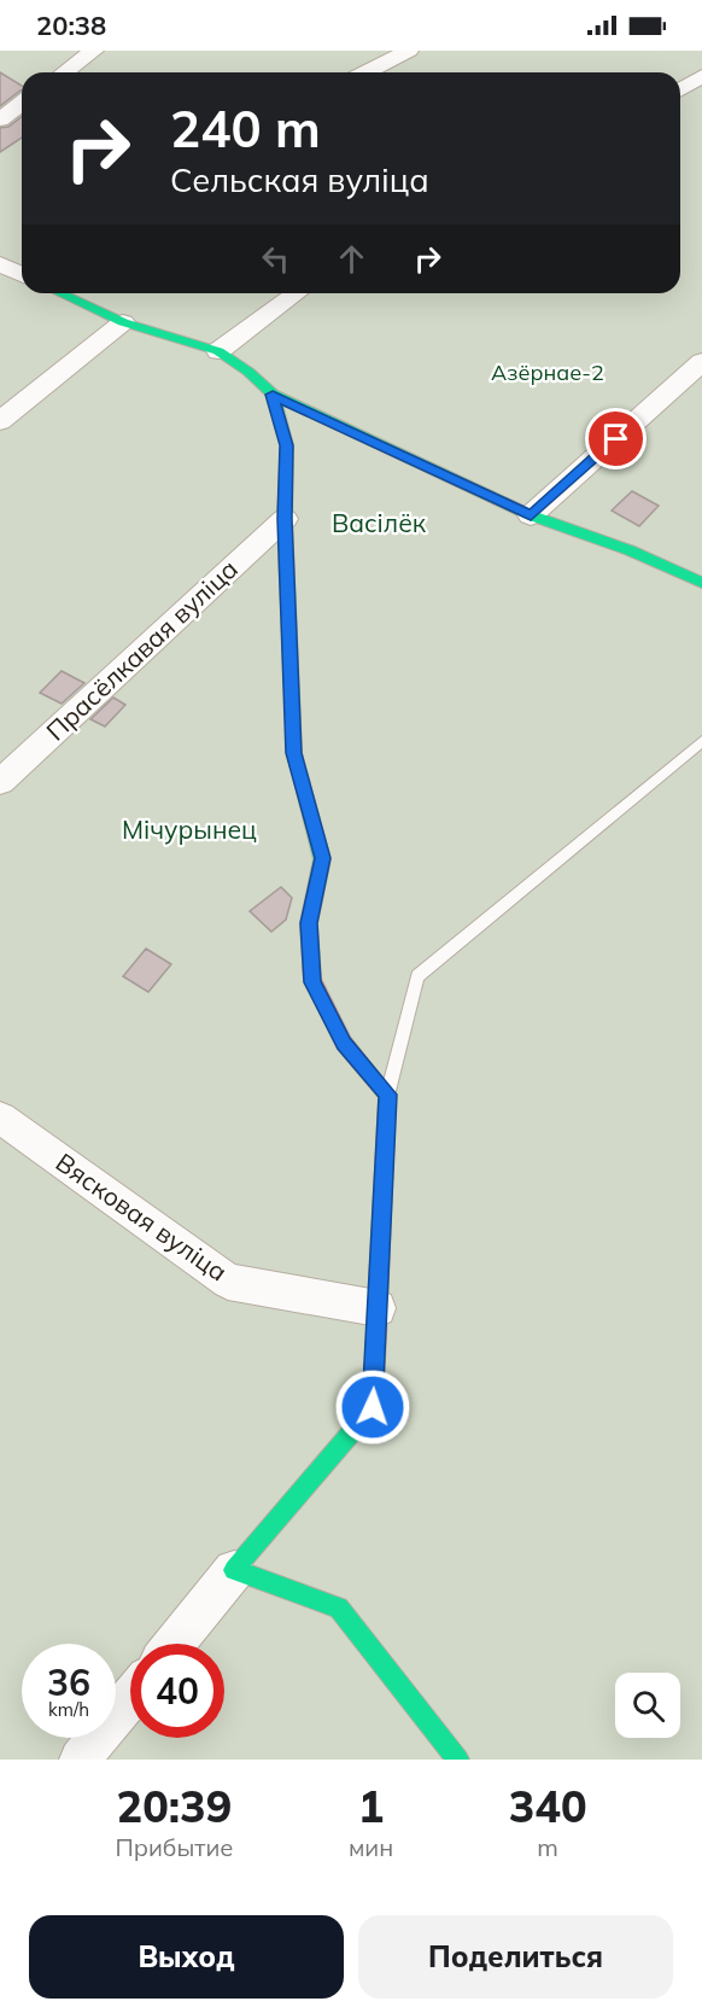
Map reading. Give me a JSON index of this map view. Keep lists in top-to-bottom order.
{
  "streets": {
    "street": ["Прасёлкавая вуліца", "Вясковая вуліца"]
  },
  "parks": ["Азёрнае-2", "Васілёк", "Мічурынец"],
  "page": {
    "status": "20:38",
    "turn": ["240 m", "Сельская вуліца"],
    "speed": "36 km/h",
    "limit": "40",
    "eta": [
      "20:39",
      "Прибытие",
      "1",
      "мин",
      "340",
      "m"
    ],
    "buttons": ["Выход", "Поделиться"]
  }
}
